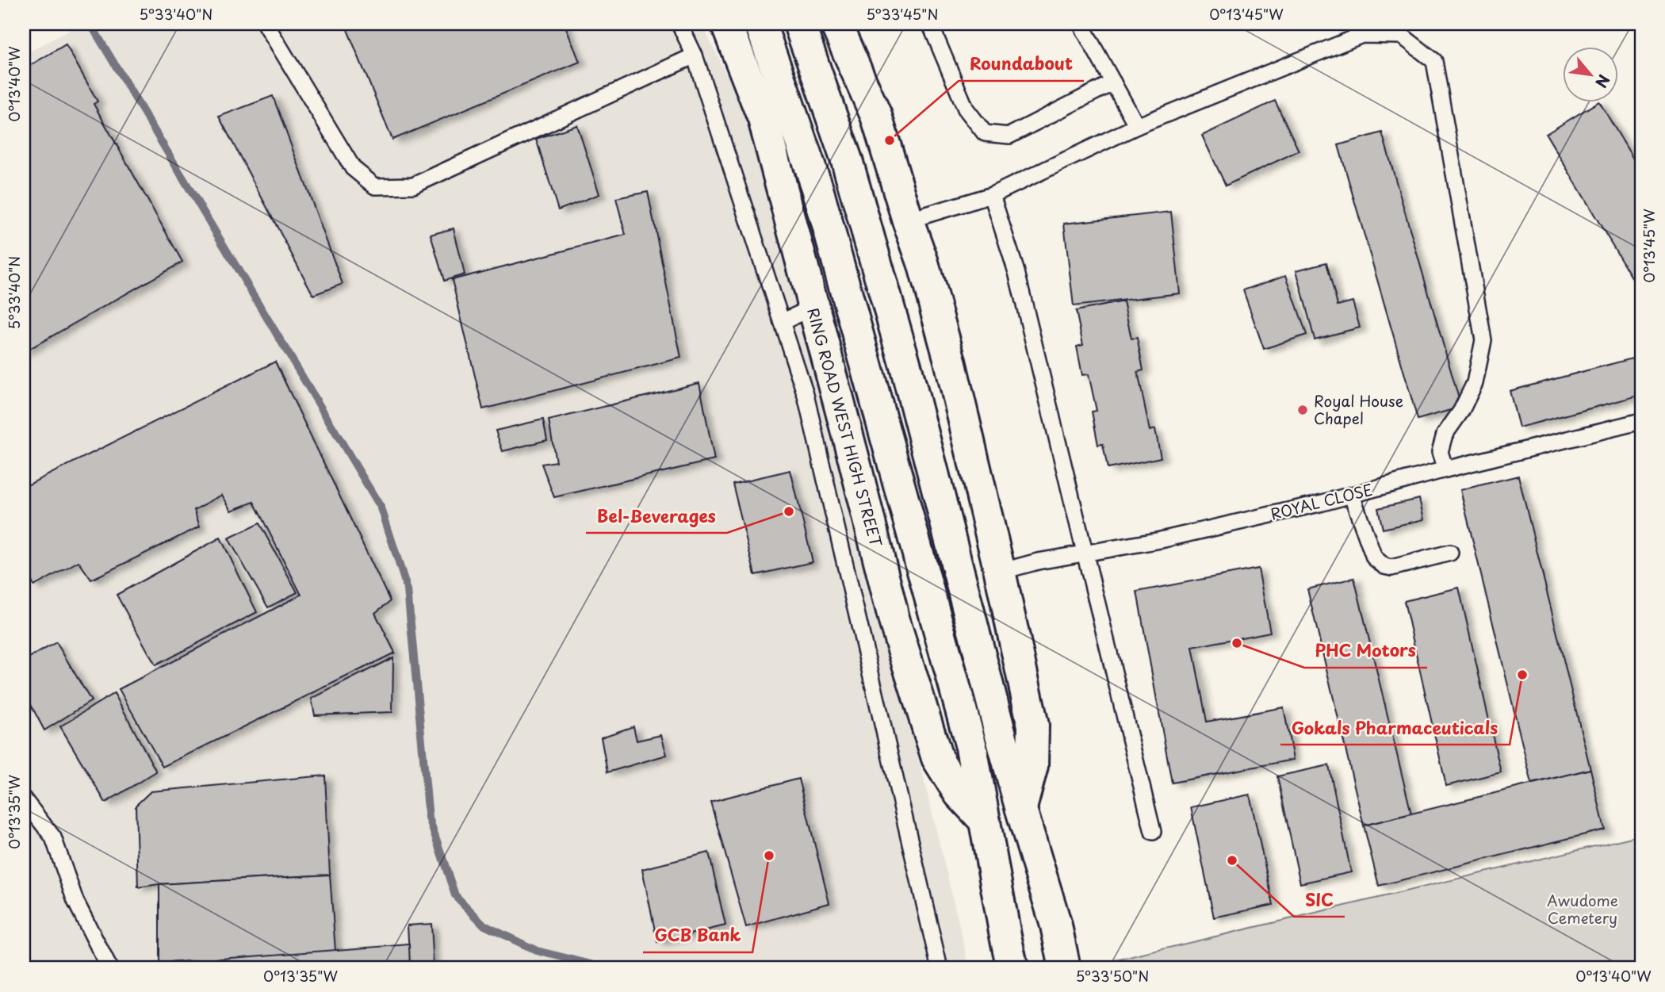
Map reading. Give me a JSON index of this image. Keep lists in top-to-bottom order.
{
  "streets": {
    "main road": ["RING ROAD WEST HIGH STREET"],
    "lane": ["ROYAL CLOSE"]
  },
  "parks": ["Awudome Cemetery"],
  "places": [
    "Roundabout",
    "Royal House Chapel",
    "Bel-Beverages",
    "PHC Motors",
    "Gokals Pharmaceuticals",
    "GCB Bank",
    "SIC"
  ],
  "north": "bottom right",
  "coordinates": [
    "5°33'40\"N",
    "5°33'45\"N",
    "0°13'45\"W",
    "0°13'40\"W",
    "0°13'35\"W",
    "5°33'50\"N"
  ]
}
